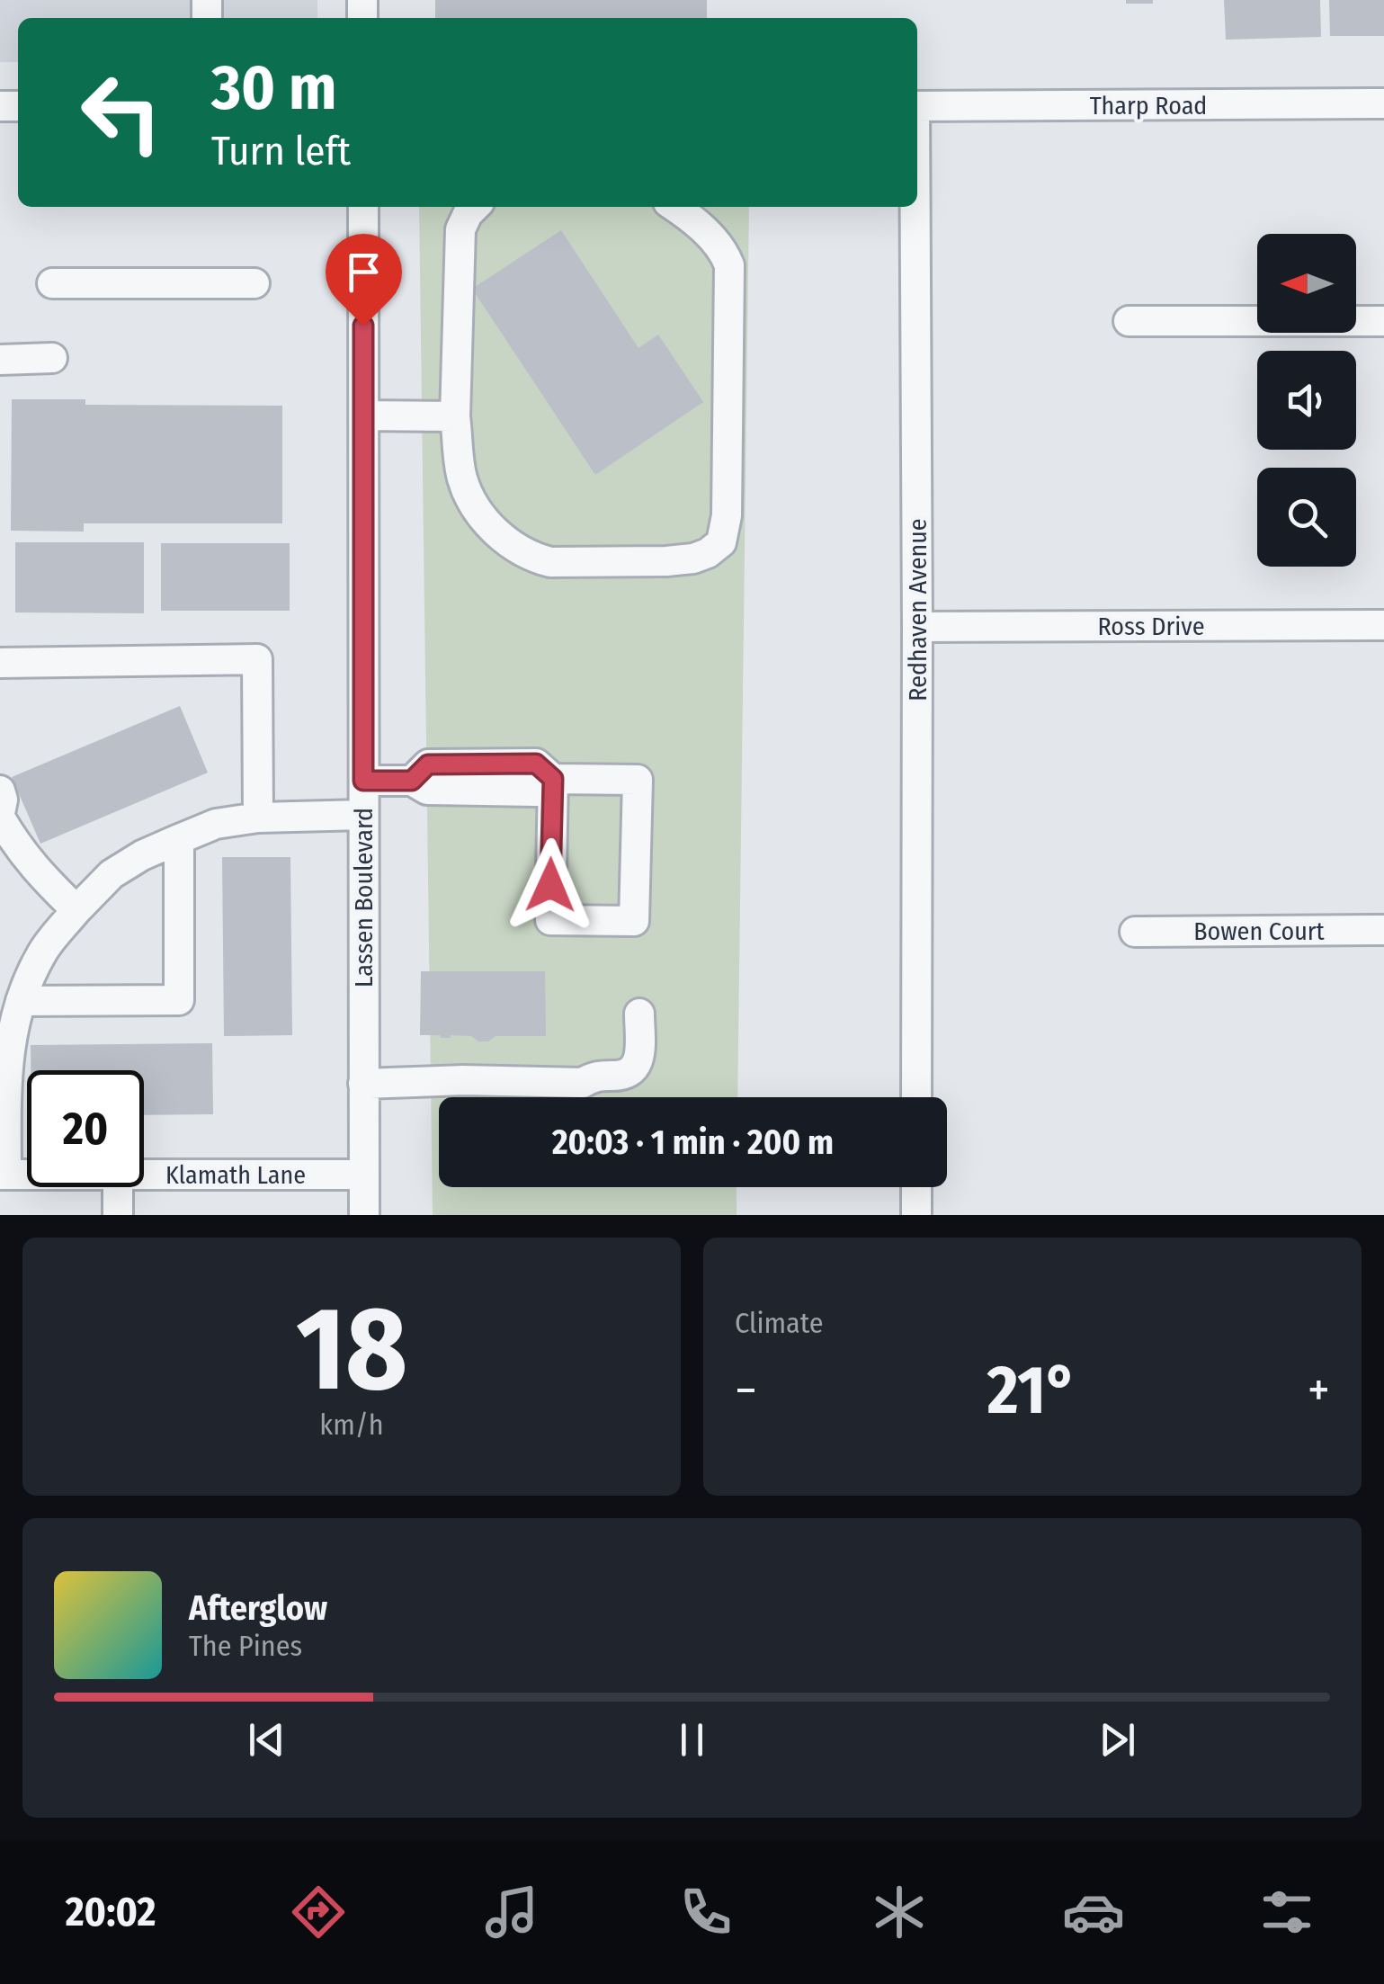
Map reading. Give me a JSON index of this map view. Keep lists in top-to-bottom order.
{
  "streets": {
    "street": [
      "Tharp Road",
      "Redhaven Avenue",
      "Ross Drive",
      "Lassen Boulevard",
      "Bowen Court",
      "Klamath Lane"
    ]
  },
  "crossings": [
    ["Redhaven Avenue", "Ross Drive"],
    ["Lassen Boulevard", "Klamath Lane"]
  ],
  "north": "left",
  "page": {
    "turn": ["30 m", "Turn left"],
    "limit": "20",
    "trip": "20:03 · 1 min · 200 m",
    "tile": [
      ["18", "km/h"],
      "Climate"
    ],
    "heat": ["−", "21°", "+"],
    "song": ["Afterglow", "The Pines"],
    "tabs": "20:02"
  }
}
